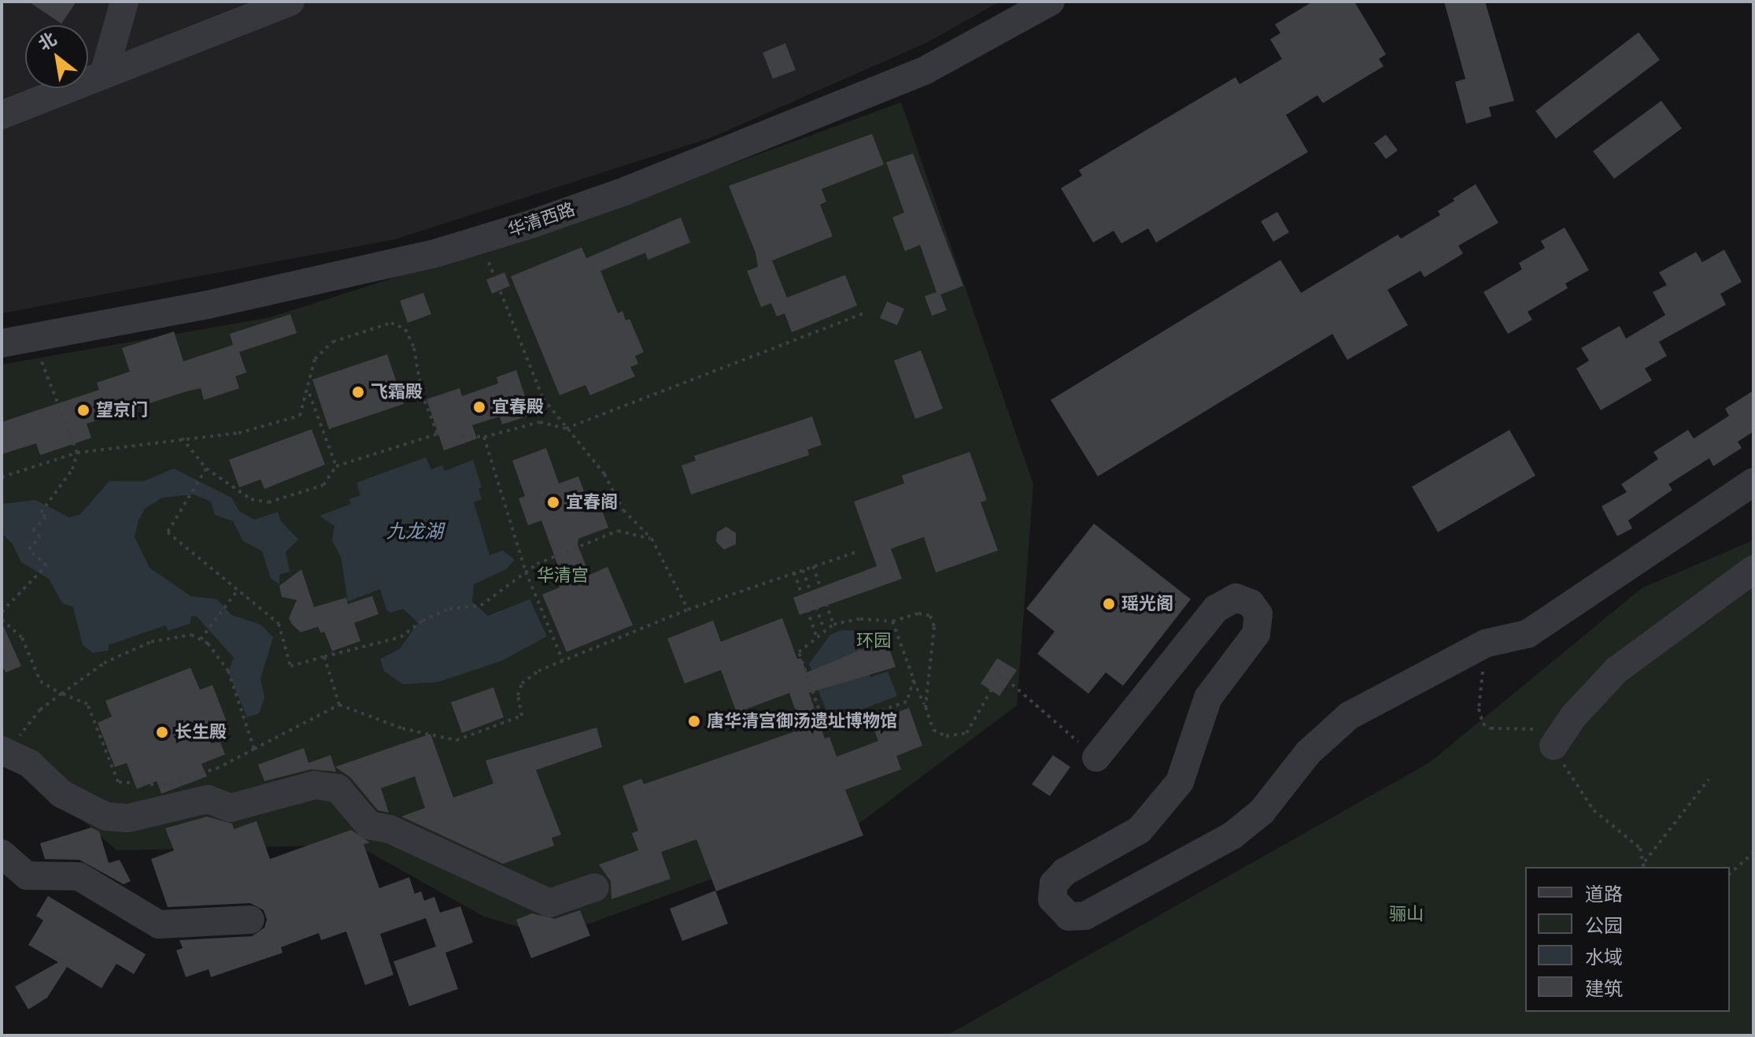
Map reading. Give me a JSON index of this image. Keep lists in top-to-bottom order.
{
  "streets": {
    "street": ["华清西路"]
  },
  "water": ["九龙湖"],
  "parks": ["华清宫", "环园", "骊山"],
  "places": [
    "飞霜殿",
    "宜春殿",
    "望京门",
    "宜春阁",
    "瑶光阁",
    "唐华清宫御汤遗址博物馆",
    "长生殿"
  ],
  "legend": [
    "道路",
    "公园",
    "水域",
    "建筑"
  ],
  "north": "top left"
}
